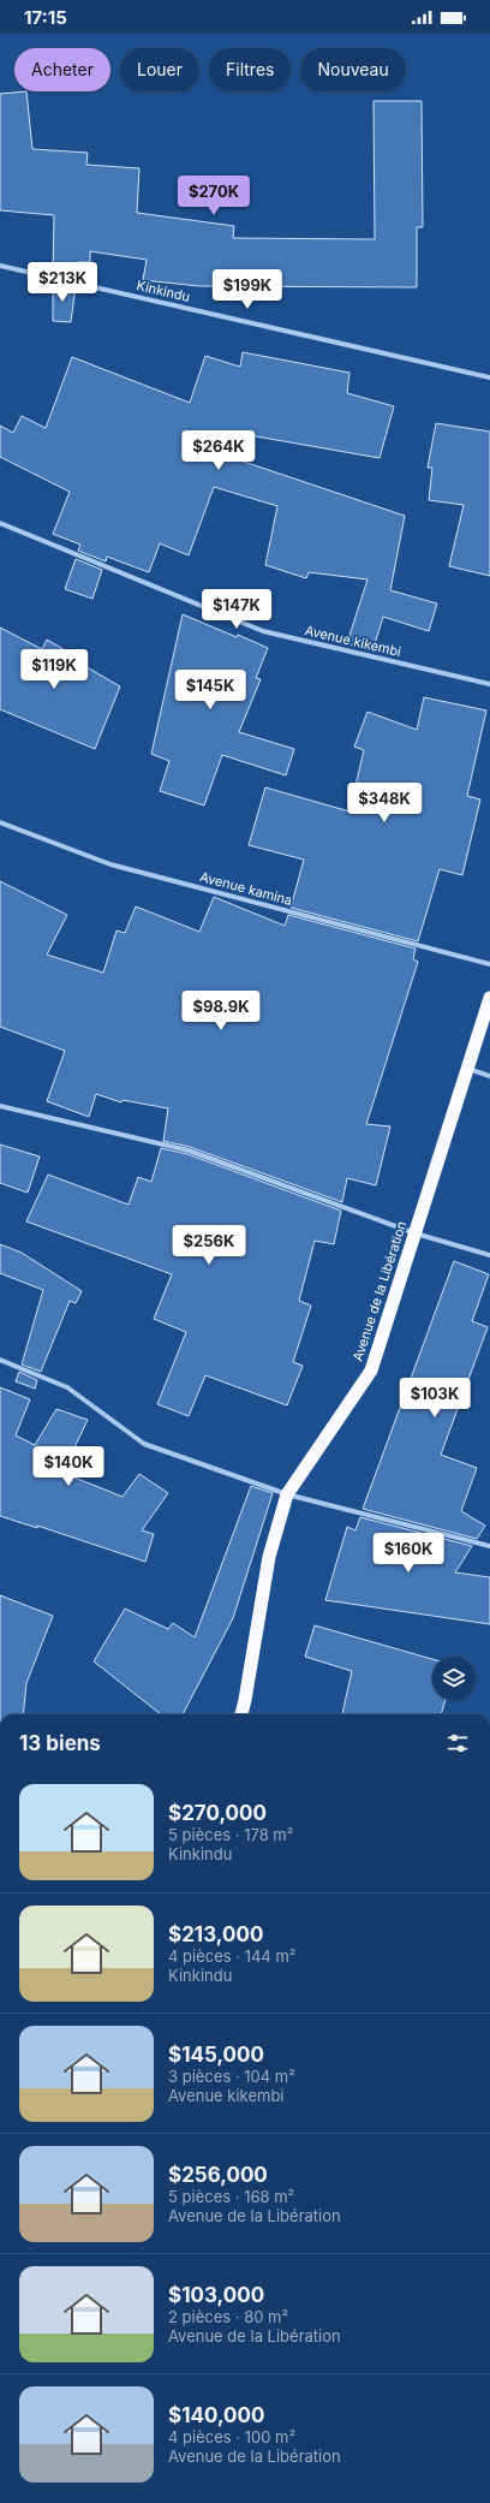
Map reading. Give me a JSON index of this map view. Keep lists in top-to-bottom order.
{
  "streets": {
    "highway": ["Avenue de la Libération"],
    "street": ["Kinkindu", "Avenue kikembi", "Avenue kamina"]
  },
  "page": {
    "status": "17:15",
    "chip": [
      "Acheter",
      "Louer",
      "Filtres",
      "Nouveau"
    ],
    "price": [
      "$270K",
      "$213K",
      "$199K",
      "$264K",
      "$147K",
      "$119K",
      "$145K",
      "$348K",
      "$98.9K",
      "$256K",
      "$103K",
      "$140K",
      "$160K"
    ],
    "heading": "13 biens",
    "list": [
      {
        "name": "$270,000",
        "note": "5 pièces · 178 m² · Kinkindu"
      },
      {
        "name": "$213,000",
        "note": "4 pièces · 144 m² · Kinkindu"
      },
      {
        "name": "$145,000",
        "note": "3 pièces · 104 m² · Avenue kikembi"
      },
      {
        "name": "$256,000",
        "note": "5 pièces · 168 m² · Avenue de la Libération"
      },
      {
        "name": "$103,000",
        "note": "2 pièces · 80 m² · Avenue de la Libération"
      },
      {
        "name": "$140,000",
        "note": "4 pièces · 100 m² · Avenue de la Libération"
      }
    ]
  }
}
